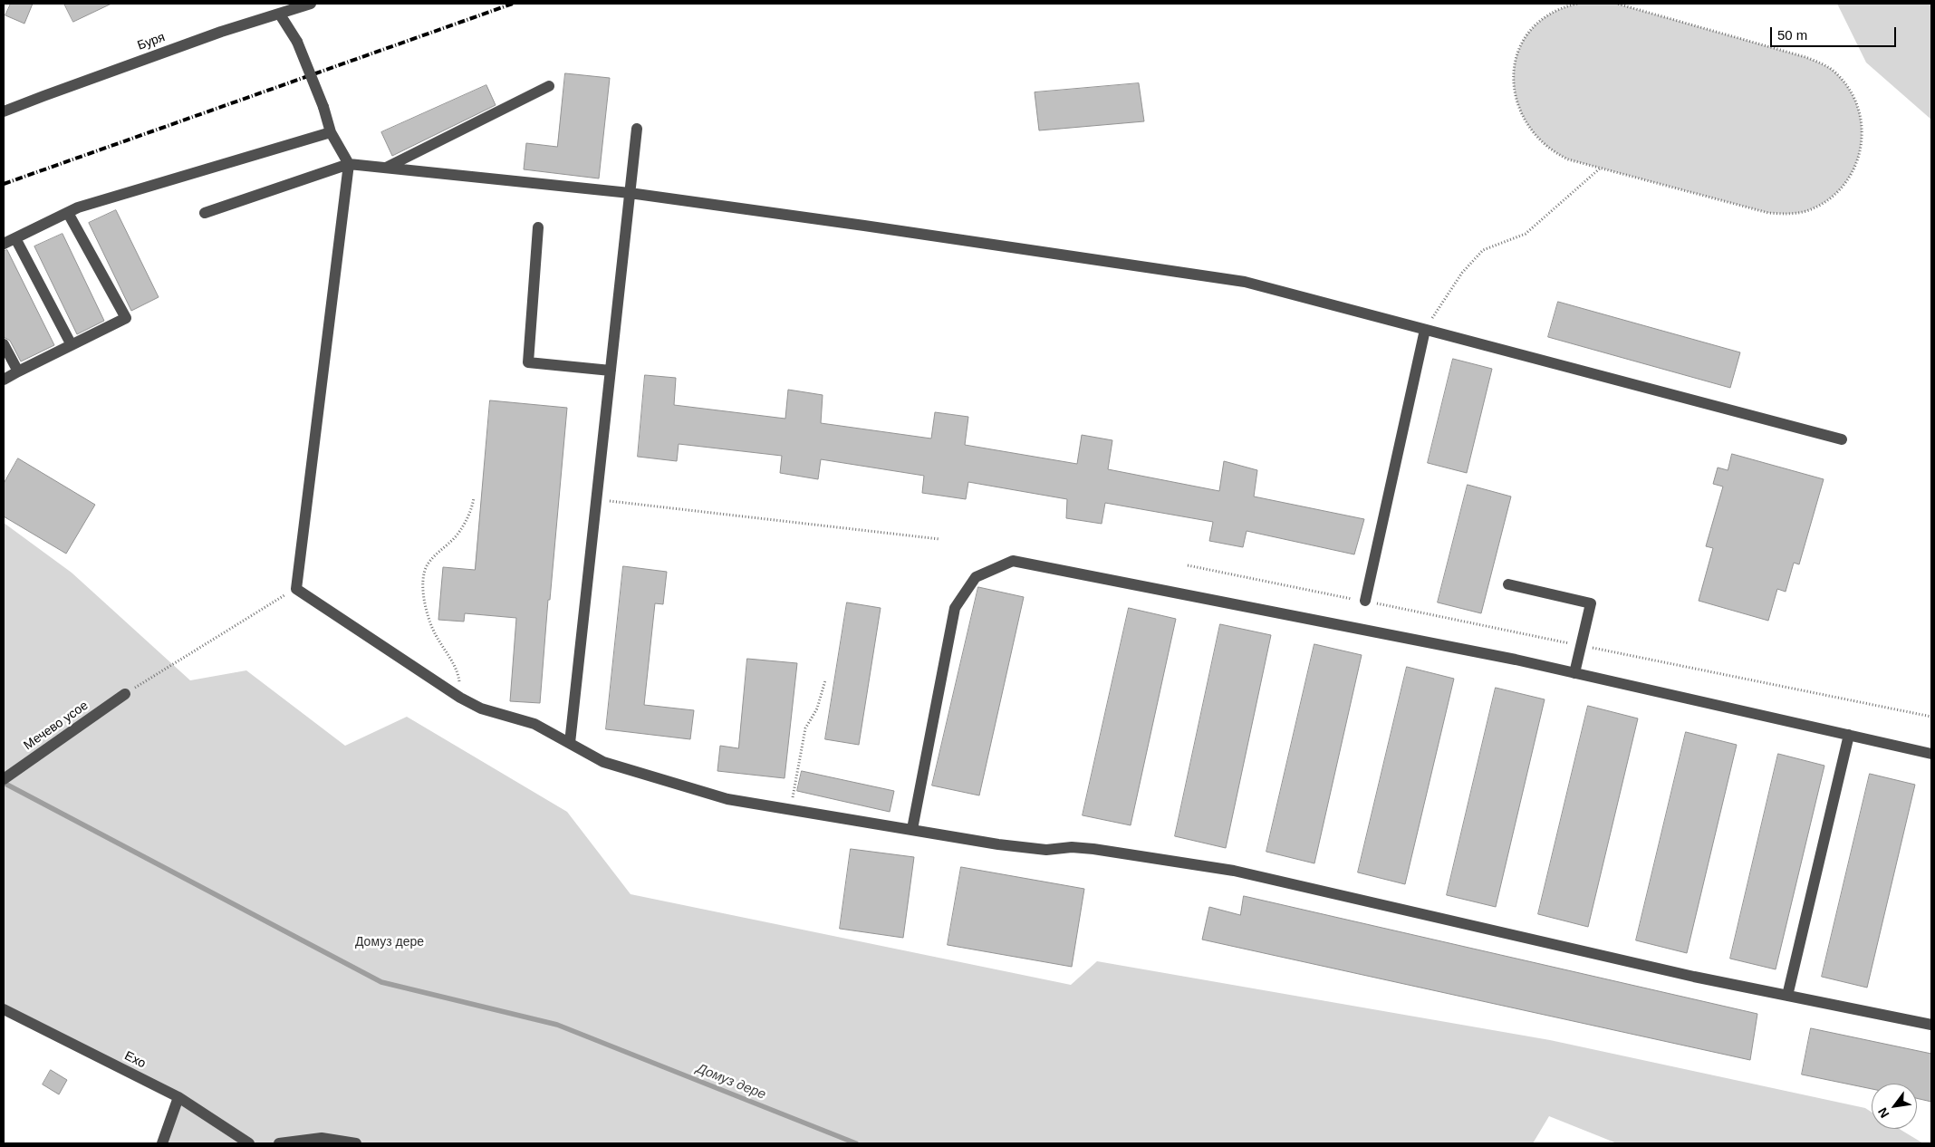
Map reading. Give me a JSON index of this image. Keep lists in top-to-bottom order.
{
  "streets": {
    "street": ["Буря", "Мечево усое", "Ехо"]
  },
  "water": ["Домуз дере"],
  "parks": ["Домуз дере"],
  "scale_bar": "50 m",
  "north": "bottom left"
}
